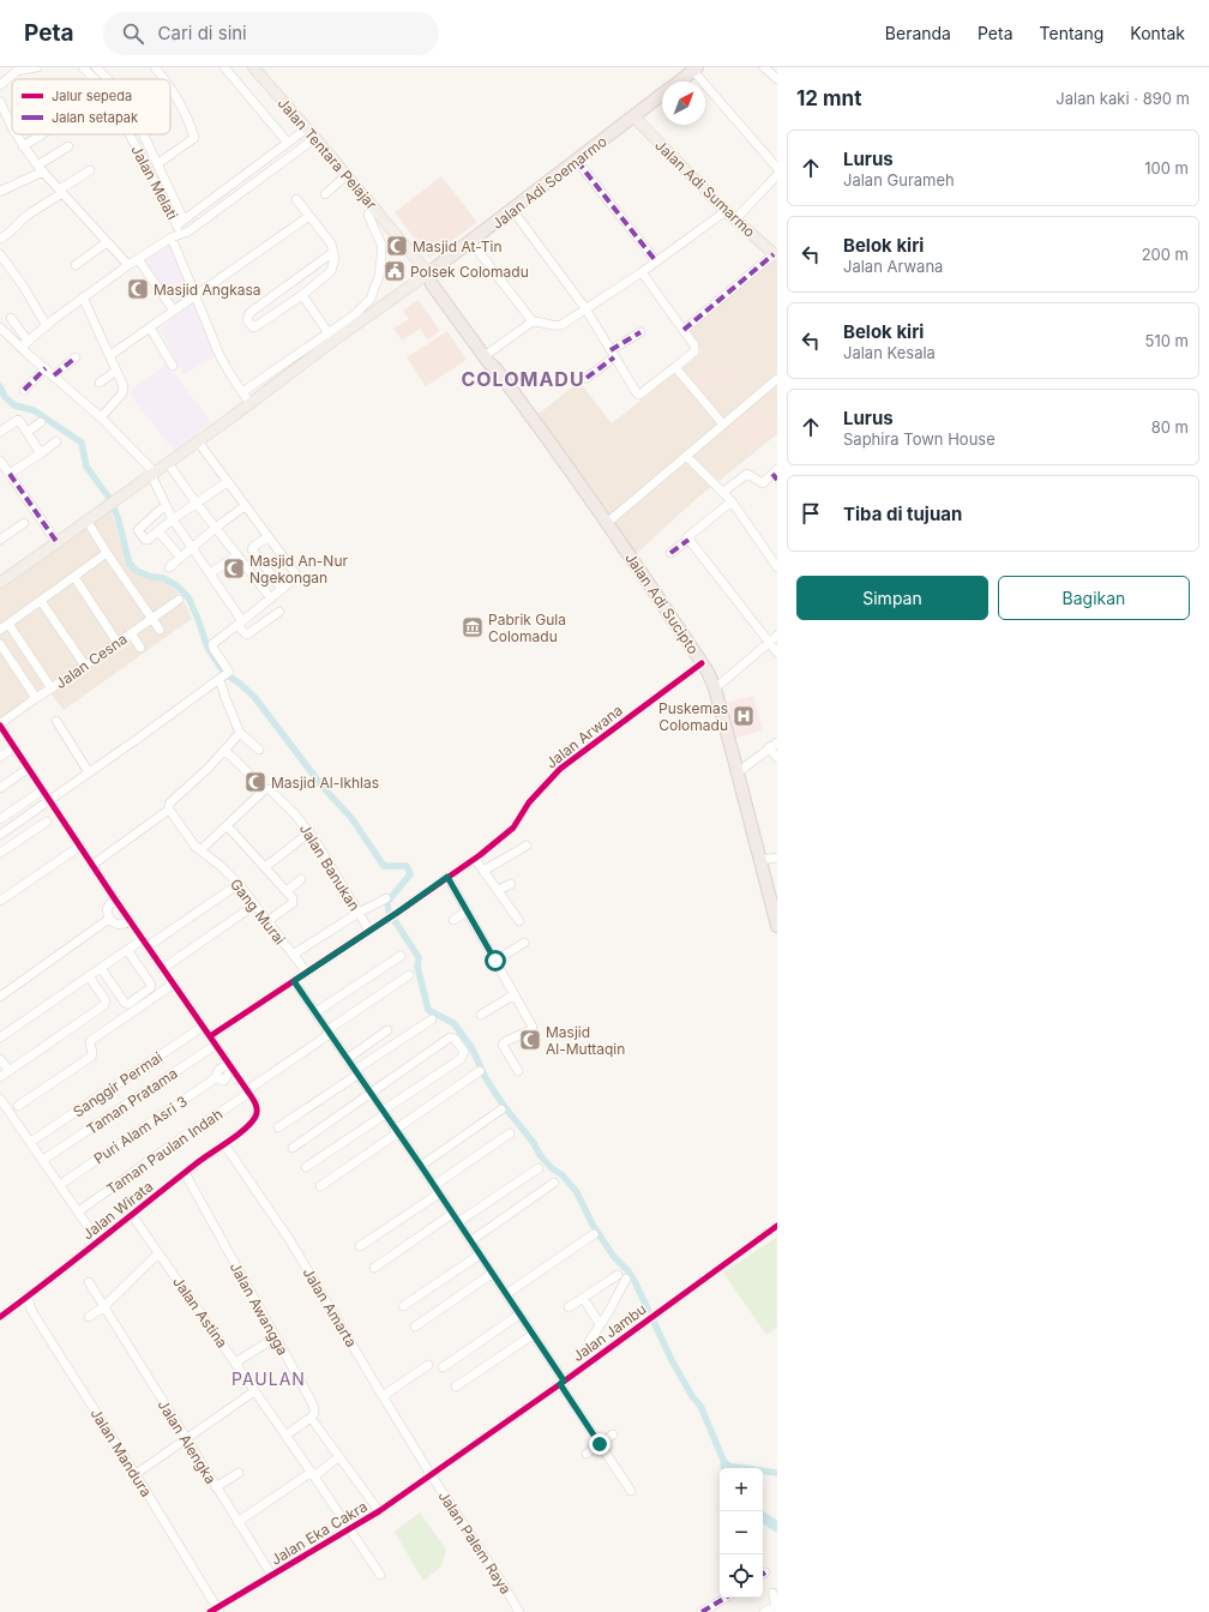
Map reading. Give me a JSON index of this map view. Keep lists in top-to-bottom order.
{
  "streets": {
    "highway": ["Jalan Adi Soemarmo", "Jalan Adi Sucipto"],
    "main road": ["Jalan Tentara Pelajar", "Jalan Adi Sumarmo"],
    "street": [
      "Jalan Melati",
      "Jalan Cesna",
      "Jalan Arwana",
      "Jalan Banukan",
      "Gang Murai",
      "Sanggir Permai",
      "Taman Pratama",
      "Puri Alam Asri 3",
      "Taman Paulan Indah",
      "Jalan Wirata",
      "Jalan Amarta",
      "Jalan Awangga",
      "Jalan Astina",
      "Jalan Jambu",
      "Jalan Alengka",
      "Jalan Mandura",
      "Jalan Eka Cakra",
      "Jalan Palem Raya"
    ]
  },
  "crossings": [
    ["Jalan Tentara Pelajar", "Jalan Adi Sucipto"],
    ["Jalan Adi Soemarmo", "Jalan Adi Sumarmo"],
    ["Jalan Adi Soemarmo", "Jalan Adi Sucipto"],
    ["Jalan Adi Sucipto", "Jalan Arwana"],
    ["Jalan Arwana", "Jalan Banukan"],
    ["Jalan Arwana", "Gang Murai"],
    ["Taman Paulan Indah", "Jalan Wirata"],
    ["Jalan Wirata", "Jalan Amarta"],
    ["Jalan Wirata", "Jalan Awangga"],
    ["Jalan Wirata", "Jalan Astina"],
    ["Jalan Wirata", "Jalan Mandura"],
    ["Jalan Amarta", "Jalan Jambu"],
    ["Jalan Amarta", "Jalan Eka Cakra"],
    ["Jalan Amarta", "Jalan Palem Raya"],
    ["Jalan Awangga", "Jalan Eka Cakra"],
    ["Jalan Astina", "Jalan Eka Cakra"],
    ["Jalan Jambu", "Jalan Eka Cakra"],
    ["Jalan Jambu", "Jalan Palem Raya"],
    ["Jalan Alengka", "Jalan Eka Cakra"],
    ["Jalan Mandura", "Jalan Eka Cakra"],
    ["Jalan Eka Cakra", "Jalan Palem Raya"]
  ],
  "districts": ["COLOMADU", "PAULAN"],
  "places": {
    "mosque": [
      "Masjid At-Tin",
      "Masjid Angkasa",
      "Masjid An-Nur Ngekongan",
      "Masjid Al-Ikhlas",
      "Masjid Al-Muttaqin"
    ],
    "public building": ["Polsek Colomadu"],
    "museum": ["Pabrik Gula Colomadu"],
    "hospital": ["Puskemas Colomadu"]
  },
  "legend": ["Jalur sepeda", "Jalan setapak"],
  "north": "top right",
  "page": {
    "header": "Peta",
    "search": "Cari di sini",
    "nav": [
      "Beranda",
      "Peta",
      "Tentang",
      "Kontak"
    ],
    "heading": ["12 mnt", "Jalan kaki · 890 m"],
    "list": [
      ["Lurus", "Jalan Gurameh", "100 m"],
      ["Belok kiri", "Jalan Arwana", "200 m"],
      ["Belok kiri", "Jalan Kesala", "510 m"],
      ["Lurus", "Saphira Town House", "80 m"],
      "Tiba di tujuan"
    ],
    "buttons": ["Simpan", "Bagikan"],
    "map_buttons": ["+", "−"]
  }
}
